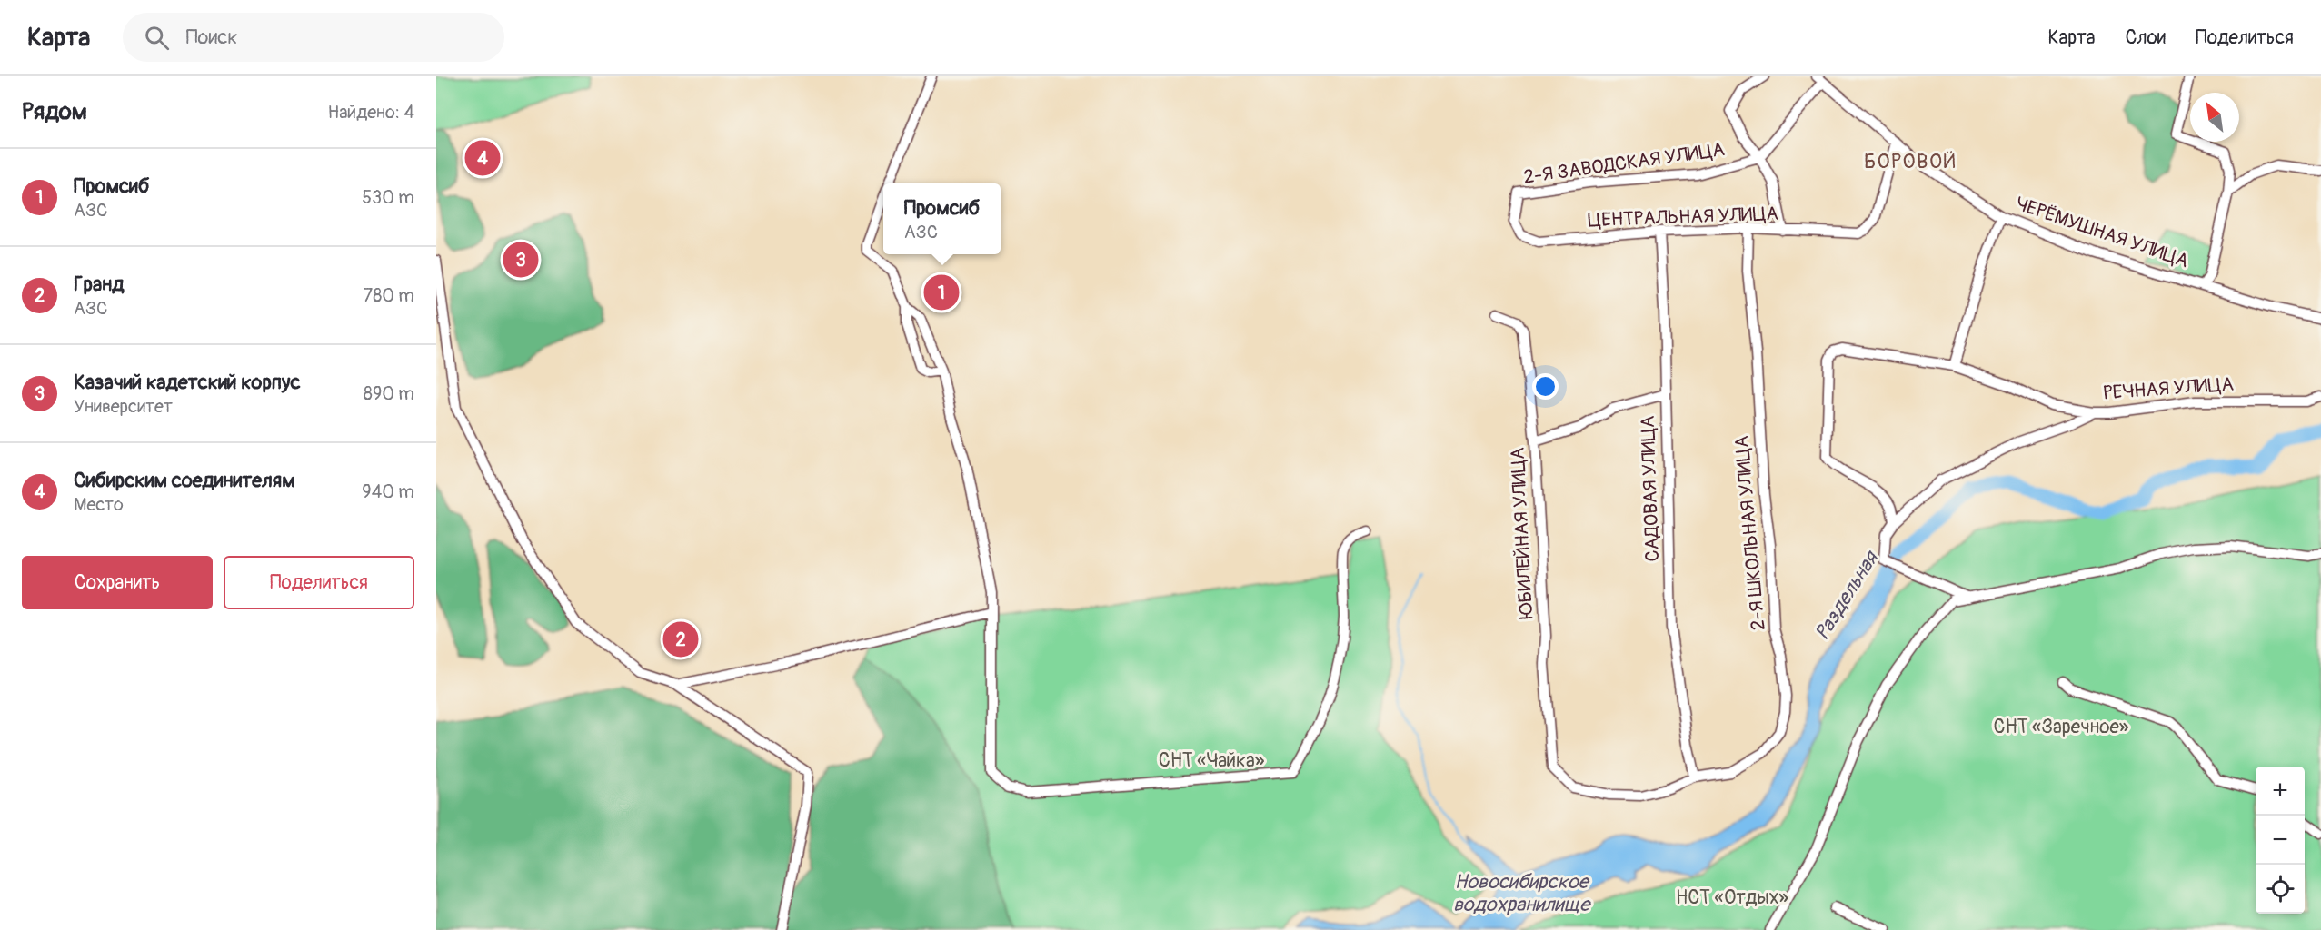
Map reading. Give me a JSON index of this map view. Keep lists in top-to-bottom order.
{
  "streets": {
    "street": [
      "2-Я ЗАВОДСКАЯ УЛИЦА",
      "ЦЕНТРАЛЬНАЯ УЛИЦА",
      "ЧЕРЁМУШНАЯ УЛИЦА",
      "РЕЧНАЯ УЛИЦА",
      "САДОВАЯ УЛИЦА",
      "ЮБИЛЕЙНАЯ УЛИЦА",
      "2-Я ШКОЛЬНАЯ УЛИЦА"
    ]
  },
  "crossings": [
    ["2-Я ЗАВОДСКАЯ УЛИЦА", "ЦЕНТРАЛЬНАЯ УЛИЦА"],
    ["ЦЕНТРАЛЬНАЯ УЛИЦА", "ЧЕРЁМУШНАЯ УЛИЦА"],
    ["ЦЕНТРАЛЬНАЯ УЛИЦА", "САДОВАЯ УЛИЦА"],
    ["ЦЕНТРАЛЬНАЯ УЛИЦА", "2-Я ШКОЛЬНАЯ УЛИЦА"],
    ["САДОВАЯ УЛИЦА", "2-Я ШКОЛЬНАЯ УЛИЦА"],
    ["ЮБИЛЕЙНАЯ УЛИЦА", "2-Я ШКОЛЬНАЯ УЛИЦА"]
  ],
  "districts": ["БОРОВОЙ"],
  "water": ["Раздельная", "Новосибирское водохранилище"],
  "parks": ["СНТ «Заречное»", "СНТ «Чайка»", "НСТ «Отдых»"],
  "north": "top left",
  "page": {
    "header": "Карта",
    "search": "Поиск",
    "nav": ["Карта", "Слои", "Поделиться"],
    "heading": ["Рядом", "Найдено: 4"],
    "pins": [
      "4",
      "3",
      "1",
      "2"
    ],
    "list": [
      {
        "mark": "1",
        "name": "Промсиб",
        "note": "АЗС",
        "value": "530 m"
      },
      {
        "mark": "2",
        "name": "Гранд",
        "note": "АЗС",
        "value": "780 m"
      },
      {
        "mark": "3",
        "name": "Казачий кадетский корпус",
        "note": "Университет",
        "value": "890 m"
      },
      {
        "mark": "4",
        "name": "Сибирским соединителям",
        "note": "Место",
        "value": "940 m"
      }
    ],
    "popup": ["Промсиб", "АЗС"],
    "buttons": ["Сохранить", "Поделиться"],
    "map_buttons": ["+", "−"]
  }
}
